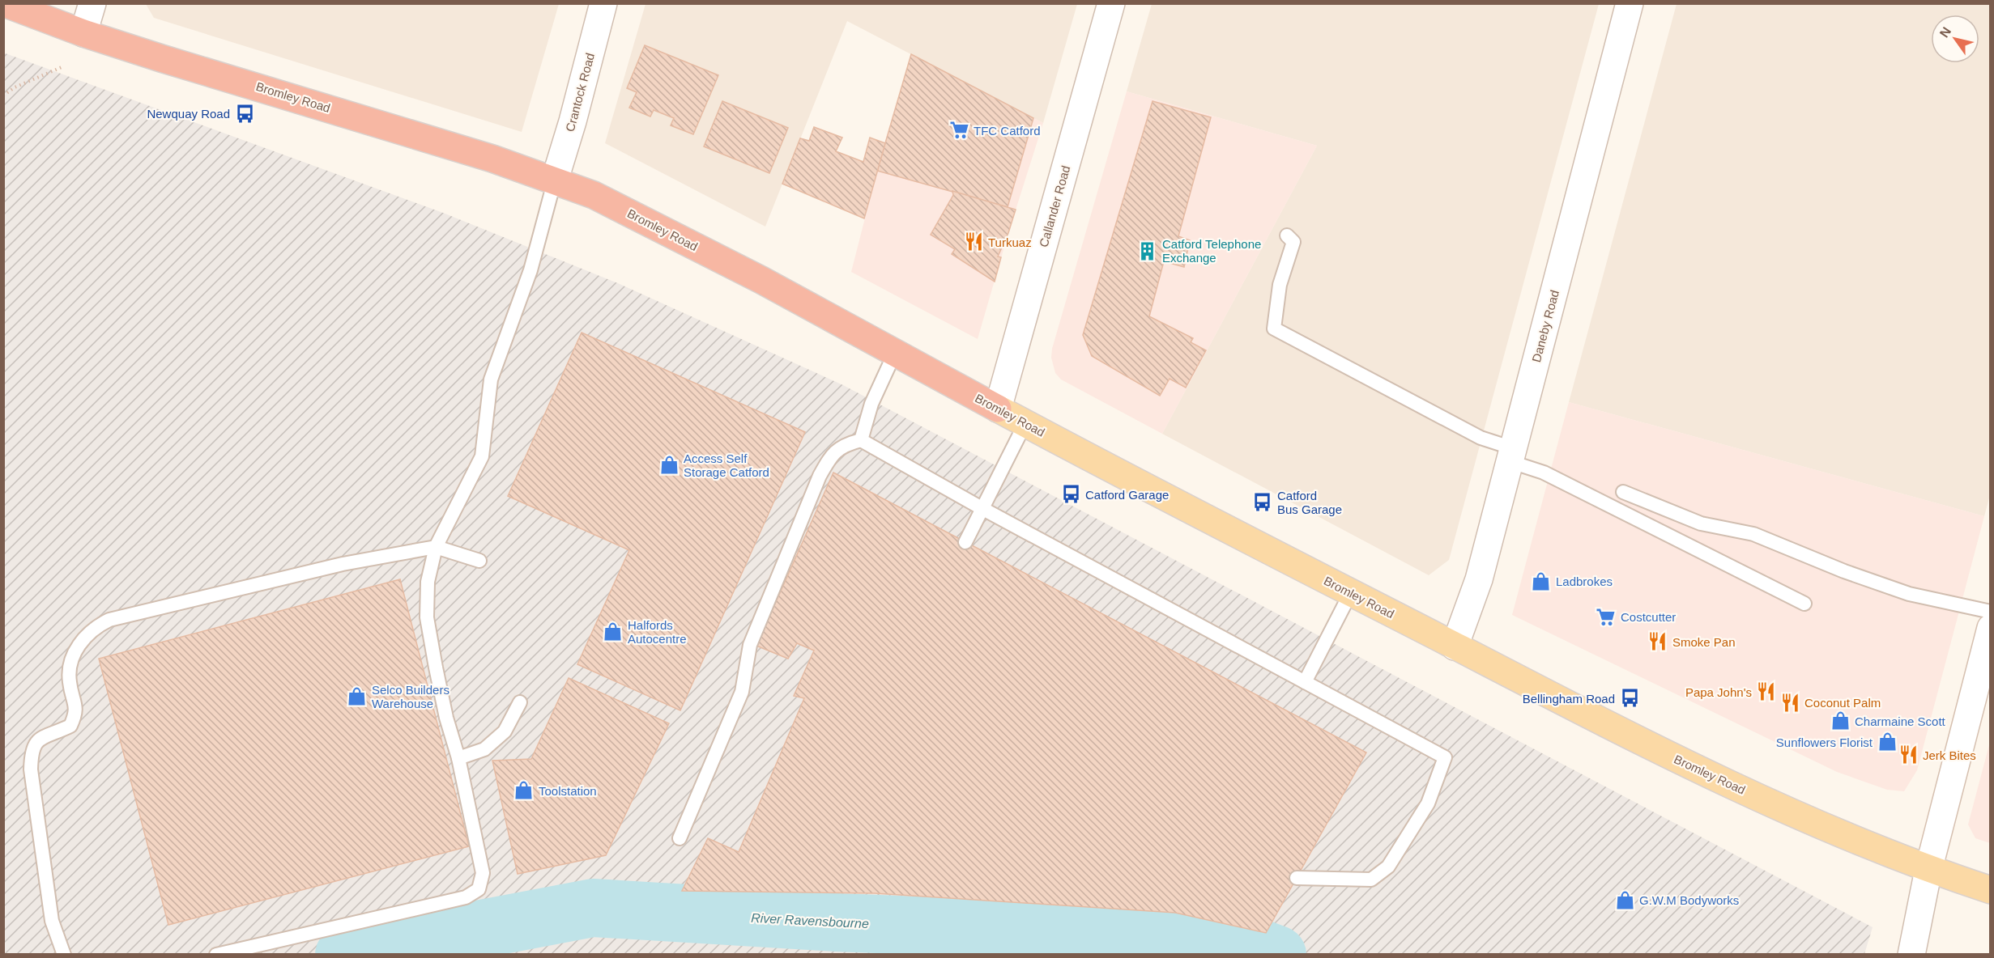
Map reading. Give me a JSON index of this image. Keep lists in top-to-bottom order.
{
  "streets": {
    "highway": ["Bromley Road"],
    "street": ["Crantock Road", "Callander Road", "Daneby Road"]
  },
  "crossings": [
    ["Crantock Road", "Bromley Road"],
    ["Bromley Road", "Callander Road"],
    ["Bromley Road", "Daneby Road"]
  ],
  "water": ["River Ravensbourne"],
  "places": {
    "bus stop": [
      "Newquay Road",
      "Catford Garage",
      "Catford Bus Garage",
      "Bellingham Road"
    ],
    "supermarket": ["TFC Catford", "Costcutter"],
    "restaurant": [
      "Turkuaz",
      "Smoke Pan",
      "Papa John's",
      "Coconut Palm",
      "Jerk Bites"
    ],
    "building": ["Catford Telephone Exchange"],
    "shop": [
      "Access Self Storage Catford",
      "Ladbrokes",
      "Halfords Autocentre",
      "Selco Builders Warehouse",
      "Charmaine Scott",
      "Sunflowers Florist",
      "Toolstation",
      "G.W.M Bodyworks"
    ]
  },
  "north": "top left"
}
